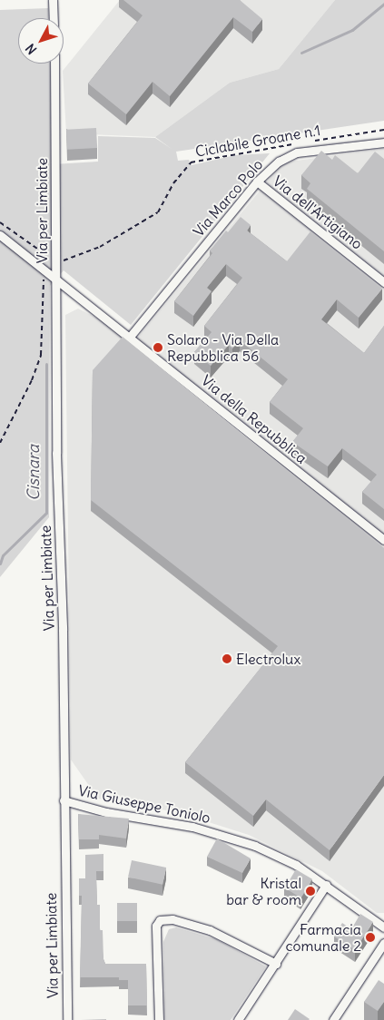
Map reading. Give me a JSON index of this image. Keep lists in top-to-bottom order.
{
  "streets": {
    "street": [
      "Via Marco Polo",
      "Via per Limbiate",
      "Via dell'Artigiano",
      "Via della Repubblica",
      "Via Giuseppe Toniolo"
    ],
    "path": ["Ciclabile Groane n.1"]
  },
  "crossings": [
    ["Ciclabile Groane n.1", "Via per Limbiate"],
    ["Via Marco Polo", "Via dell'Artigiano"],
    ["Via Marco Polo", "Via della Repubblica"],
    ["Via per Limbiate", "Via della Repubblica"],
    ["Via per Limbiate", "Via Giuseppe Toniolo"]
  ],
  "water": ["Cisnara"],
  "places": [
    "Solaro - Via Della Repubblica 56",
    "Electrolux",
    "Kristal bar & room",
    "Farmacia comunale 2"
  ],
  "north": "bottom left"
}
